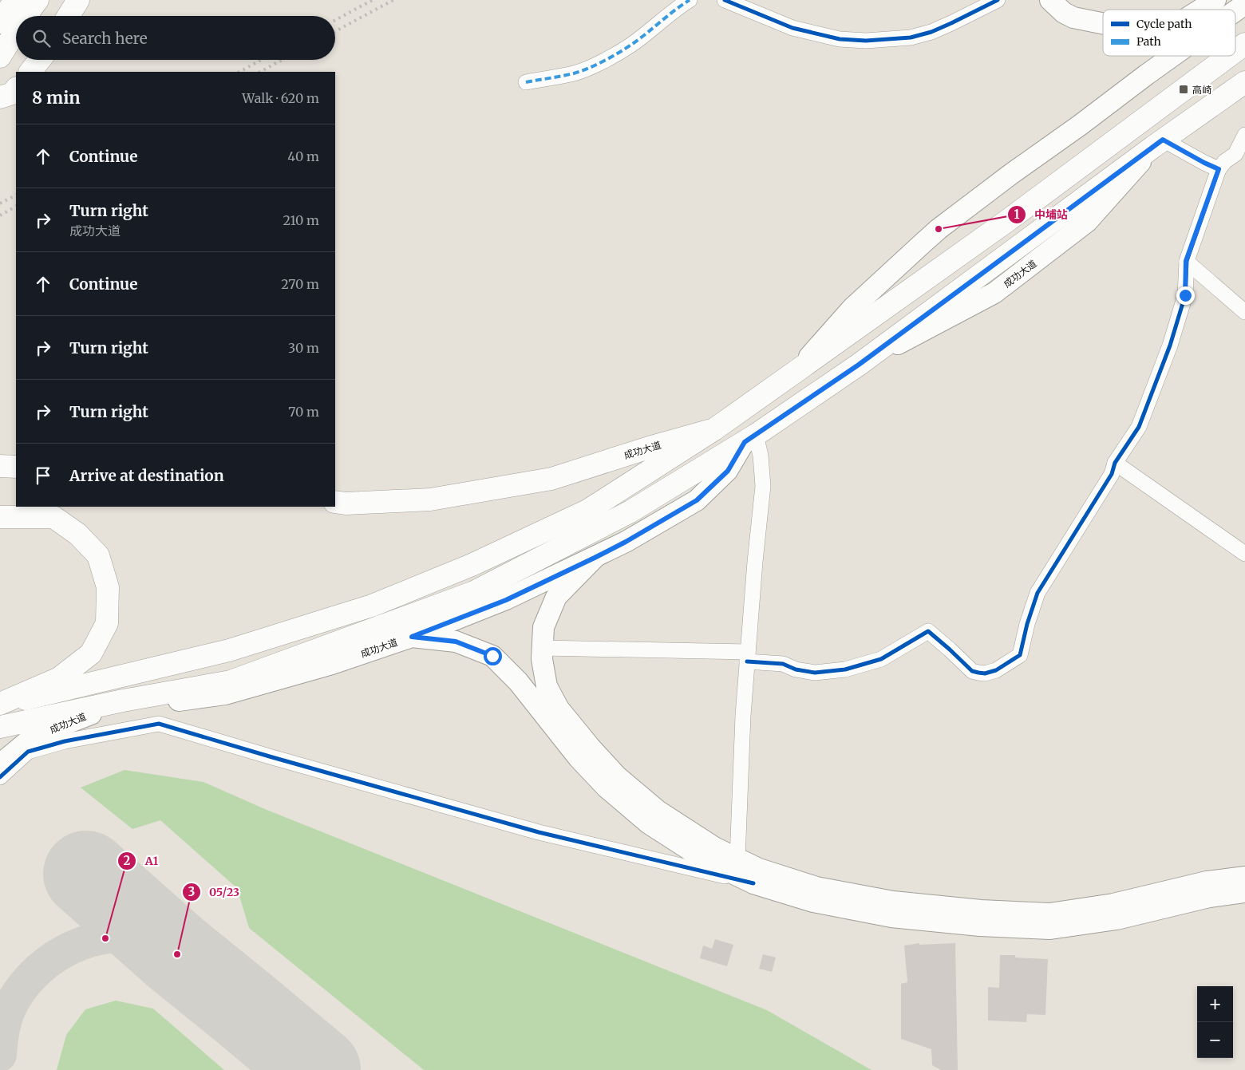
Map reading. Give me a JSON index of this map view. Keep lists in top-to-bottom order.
{
  "streets": {
    "main road": ["成功大道"]
  },
  "places": {
    "transit": ["高崎"],
    "other": ["中埔站", "A1", "05/23"]
  },
  "legend": ["Cycle path", "Path"],
  "page": {
    "search": "Search here",
    "heading": ["8 min", "Walk · 620 m"],
    "list": [
      ["Continue", "40 m"],
      ["Turn right", "成功大道", "210 m"],
      ["Continue", "270 m"],
      ["Turn right", "30 m"],
      ["Turn right", "70 m"],
      "Arrive at destination"
    ],
    "map_buttons": ["+", "−"]
  }
}
